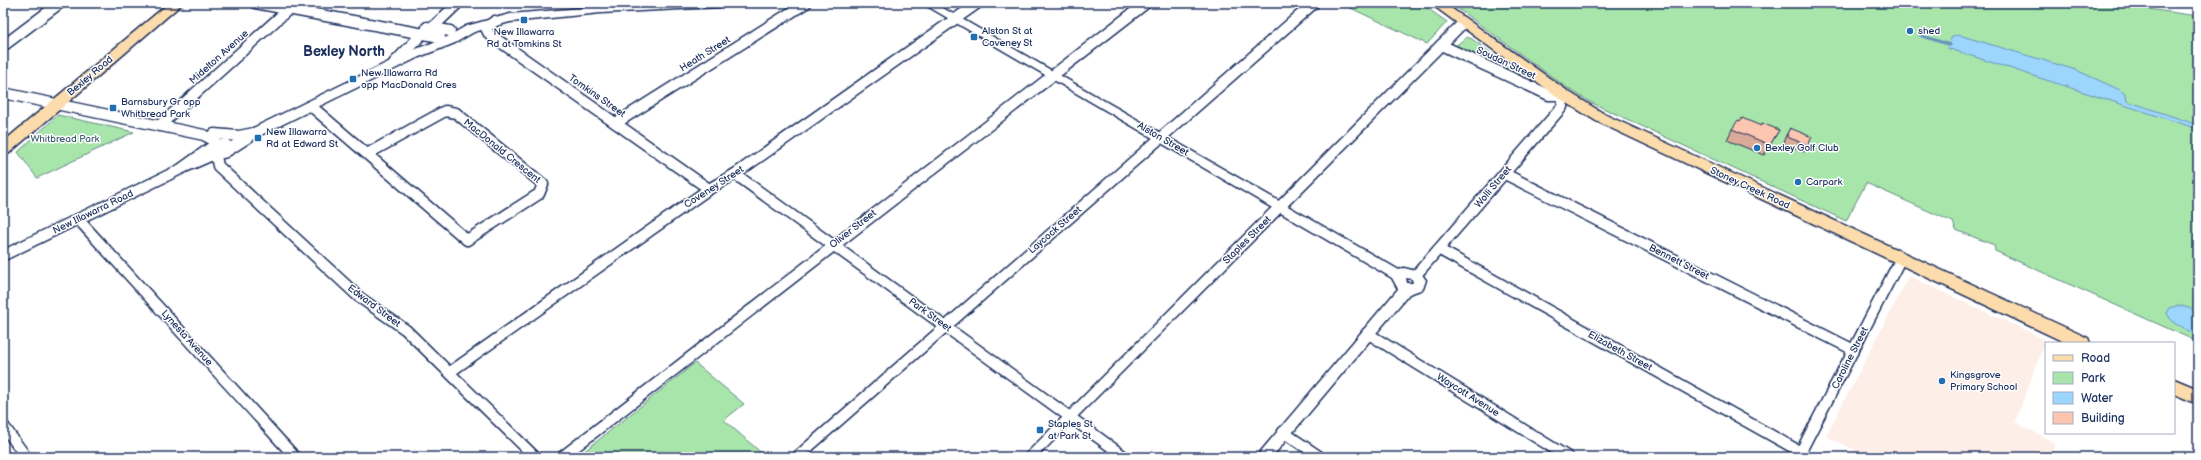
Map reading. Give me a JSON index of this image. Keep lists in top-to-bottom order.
{
  "streets": {
    "main road": ["Bexley Road", "Stoney Creek Road", "New Illawarra Road"],
    "street": [
      "Heath Street",
      "Midelton Avenue",
      "Soudan Street",
      "Tomkins Street",
      "Alston Street",
      "MacDonald Crescent",
      "Coveney Street",
      "Wolli Street",
      "Oliver Street",
      "Laycock Street",
      "Staples Street",
      "Bennett Street",
      "Edward Street",
      "Park Street",
      "Lynesta Avenue",
      "Elizabeth Street",
      "Caroline Street",
      "Waycott Avenue"
    ]
  },
  "crossings": [
    ["Heath Street", "Tomkins Street"],
    ["Midelton Avenue", "Edward Street"],
    ["Soudan Street", "Wolli Street"],
    ["Soudan Street", "Stoney Creek Road"],
    ["Soudan Street", "Staples Street"],
    ["Tomkins Street", "Coveney Street"],
    ["Tomkins Street", "New Illawarra Road"],
    ["Alston Street", "Coveney Street"],
    ["Alston Street", "Wolli Street"],
    ["Alston Street", "Oliver Street"],
    ["Alston Street", "Laycock Street"],
    ["Alston Street", "Staples Street"],
    ["MacDonald Crescent", "New Illawarra Road"],
    ["Coveney Street", "Edward Street"],
    ["Coveney Street", "Park Street"],
    ["Wolli Street", "Stoney Creek Road"],
    ["Wolli Street", "Bennett Street"],
    ["Wolli Street", "Elizabeth Street"],
    ["Stoney Creek Road", "Staples Street"],
    ["Stoney Creek Road", "Caroline Street"],
    ["New Illawarra Road", "Edward Street"],
    ["New Illawarra Road", "Lynesta Avenue"],
    ["Oliver Street", "Park Street"],
    ["Laycock Street", "Park Street"],
    ["Staples Street", "Park Street"],
    ["Bennett Street", "Caroline Street"],
    ["Elizabeth Street", "Caroline Street"]
  ],
  "districts": ["Bexley North"],
  "parks": ["Whitbread Park"],
  "places": {
    "transit": [
      "New Illawarra Rd at Tomkins St",
      "Alston St at Coveney St",
      "New Illawarra Rd opp MacDonald Cres",
      "Barnsbury Gr opp Whitbread Park",
      "New Illawarra Rd at Edward St",
      "Staples St at Park St"
    ],
    "other": [
      "shed",
      "Bexley Golf Club",
      "Carpark",
      "Kingsgrove Primary School"
    ]
  },
  "legend": [
    "Road",
    "Park",
    "Water",
    "Building"
  ]
}
